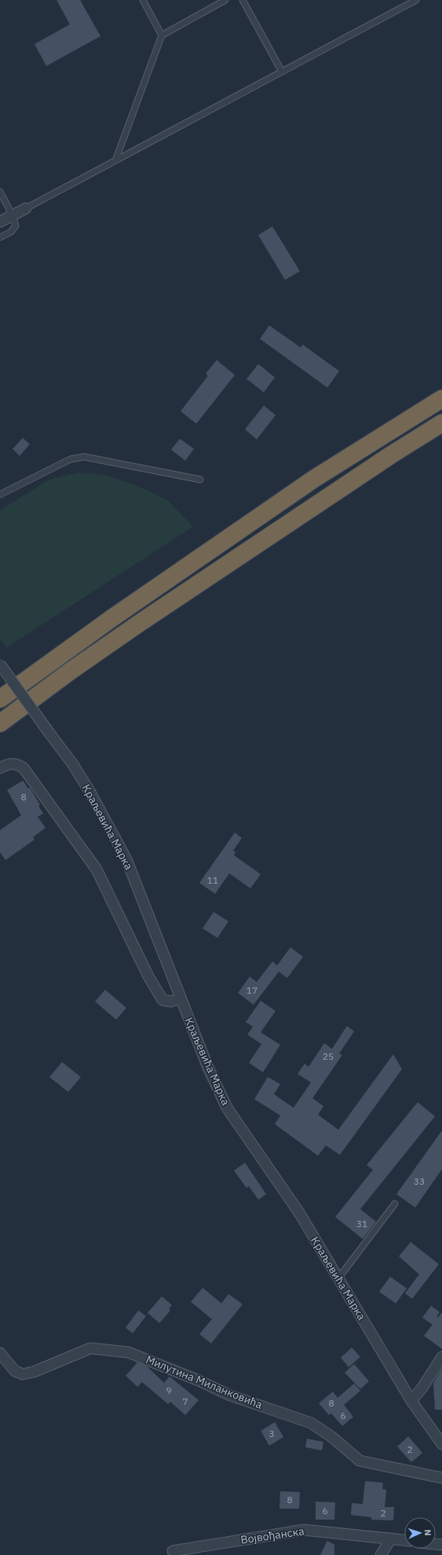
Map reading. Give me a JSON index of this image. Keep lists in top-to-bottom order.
{
  "streets": {
    "street": ["Краљевића Марка", "Милутина Миланковића", "Војвођанска"]
  },
  "house_numbers": [
    "8",
    "11",
    "17",
    "25",
    "33",
    "31",
    "9",
    "7",
    "8",
    "6",
    "3",
    "2",
    "8",
    "6",
    "2"
  ],
  "north": "right"
}
